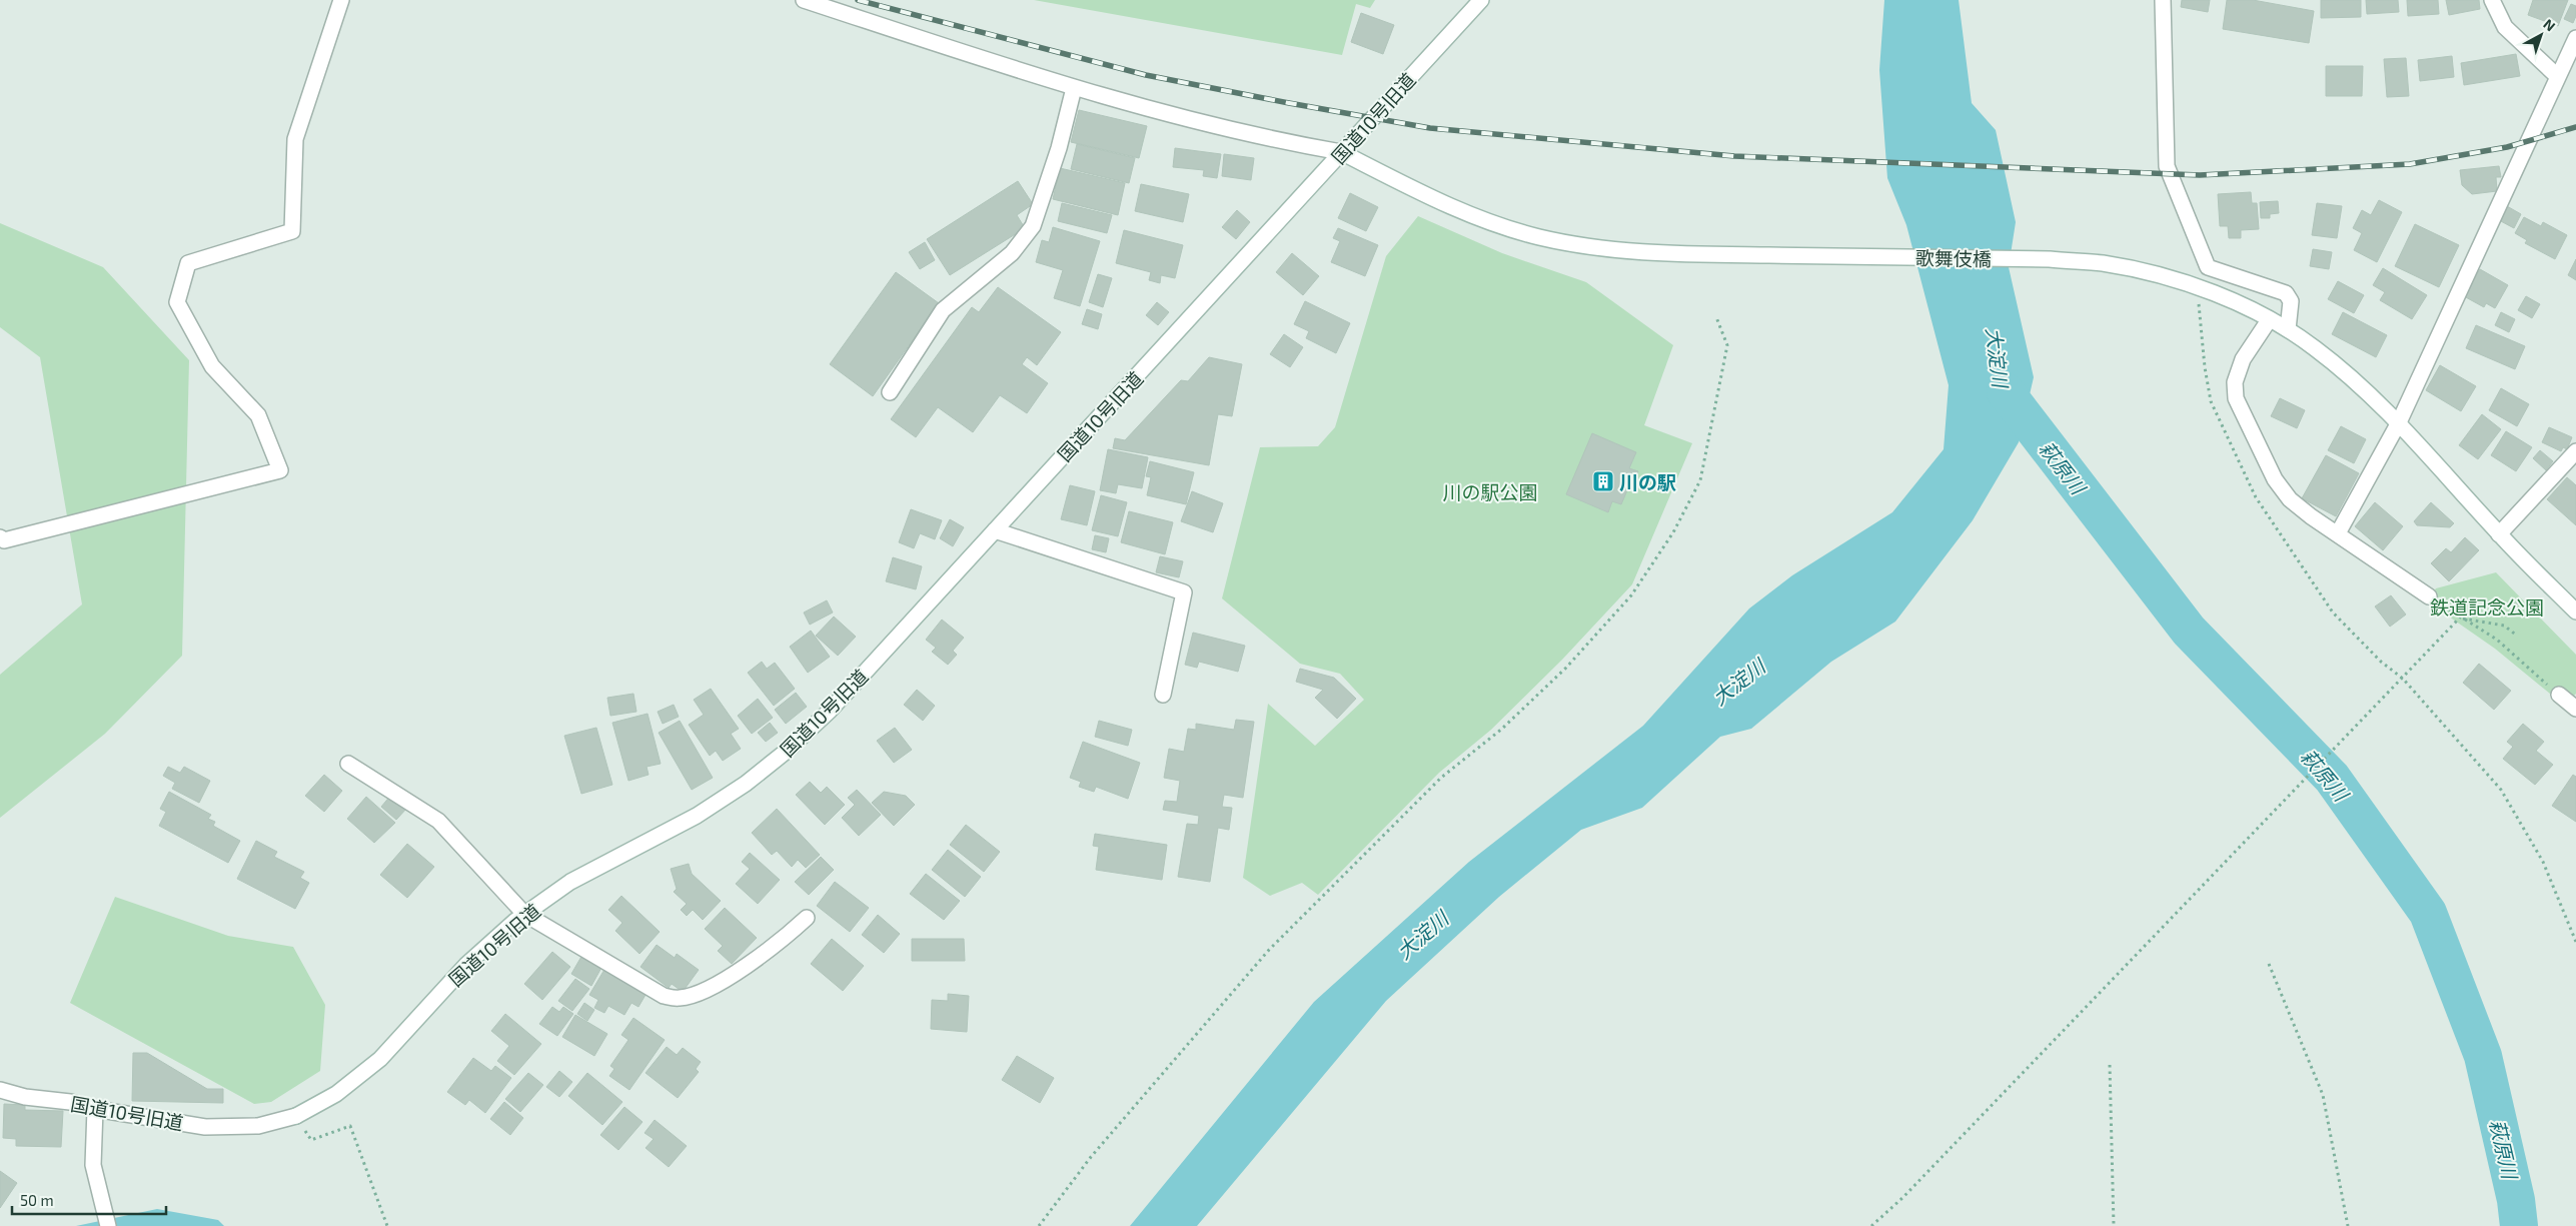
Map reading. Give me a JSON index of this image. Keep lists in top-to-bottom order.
{
  "streets": {
    "street": ["国道10号旧道", "歌舞伎橋"]
  },
  "crossings": [
    ["国道10号旧道", "歌舞伎橋"]
  ],
  "water": ["大淀川", "萩原川"],
  "parks": ["川の駅公園", "鉄道記念公園"],
  "places": {
    "building": ["川の駅"]
  },
  "scale_bar": "50 m",
  "north": "top right"
}
